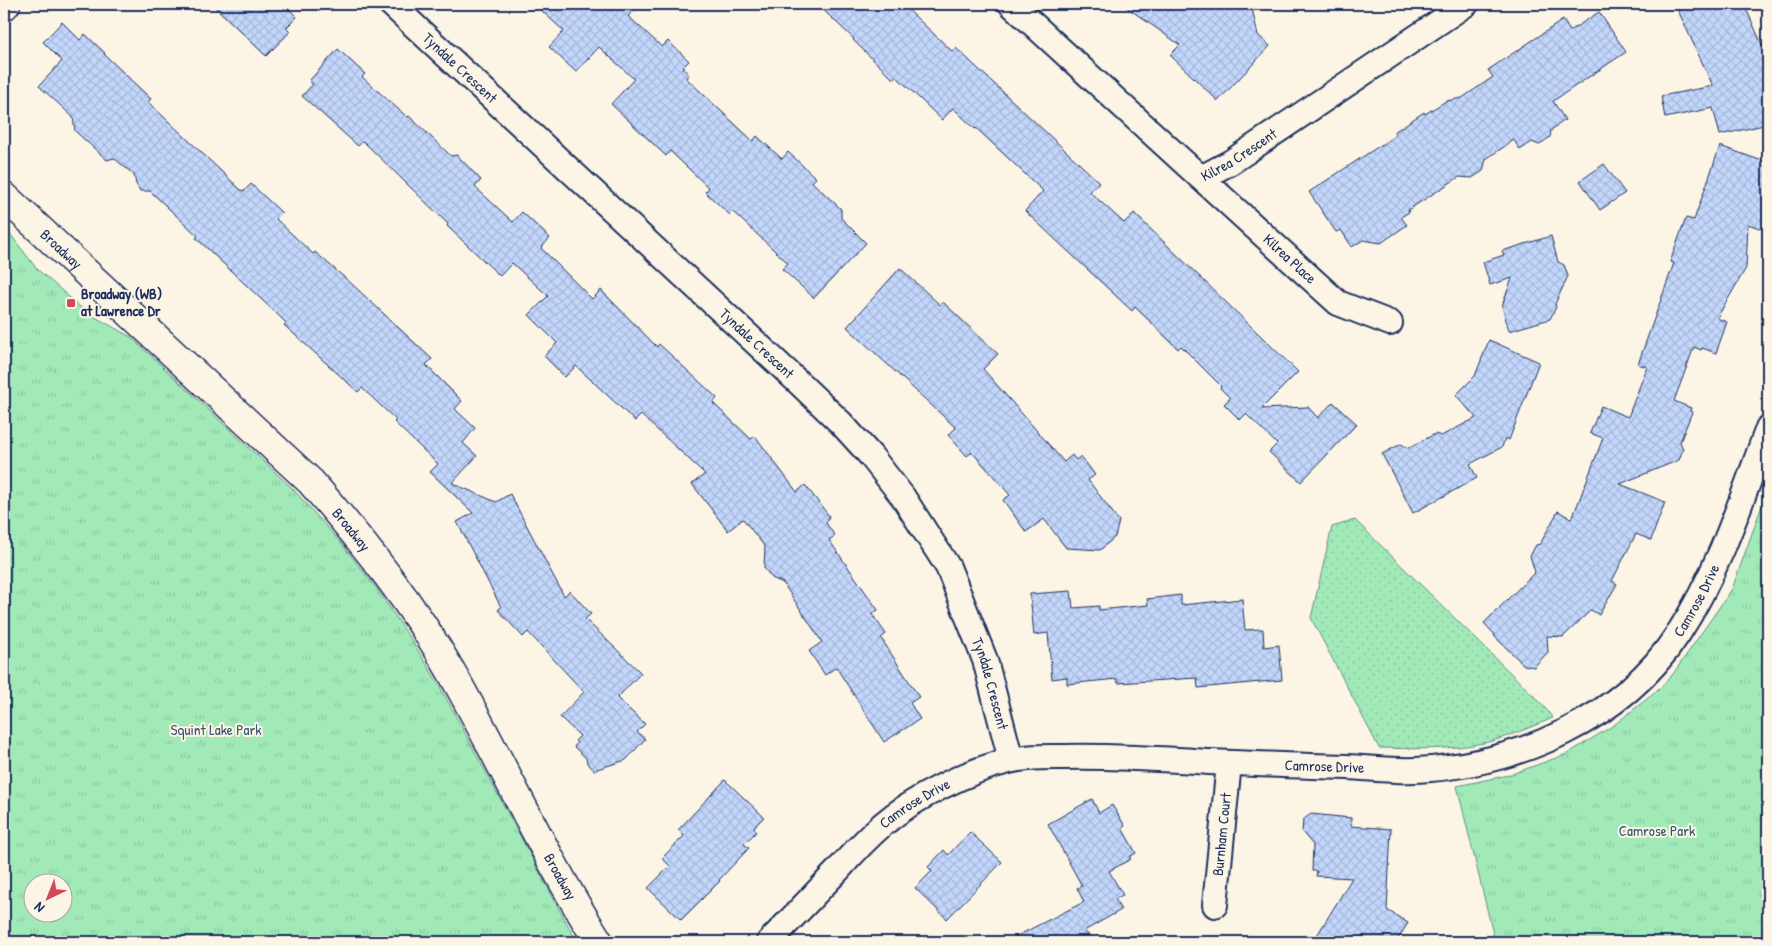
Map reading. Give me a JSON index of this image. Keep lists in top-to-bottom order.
{
  "streets": {
    "street": [
      "Tyndale Crescent",
      "Kilrea Crescent",
      "Broadway",
      "Kilrea Place",
      "Camrose Drive",
      "Burnham Court"
    ]
  },
  "crossings": [
    ["Tyndale Crescent", "Camrose Drive"],
    ["Kilrea Crescent", "Kilrea Place"],
    ["Camrose Drive", "Burnham Court"]
  ],
  "parks": ["Squint Lake Park", "Camrose Park"],
  "places": {
    "transit": ["Broadway (WB) at Lawrence Dr"]
  },
  "north": "bottom left"
}
